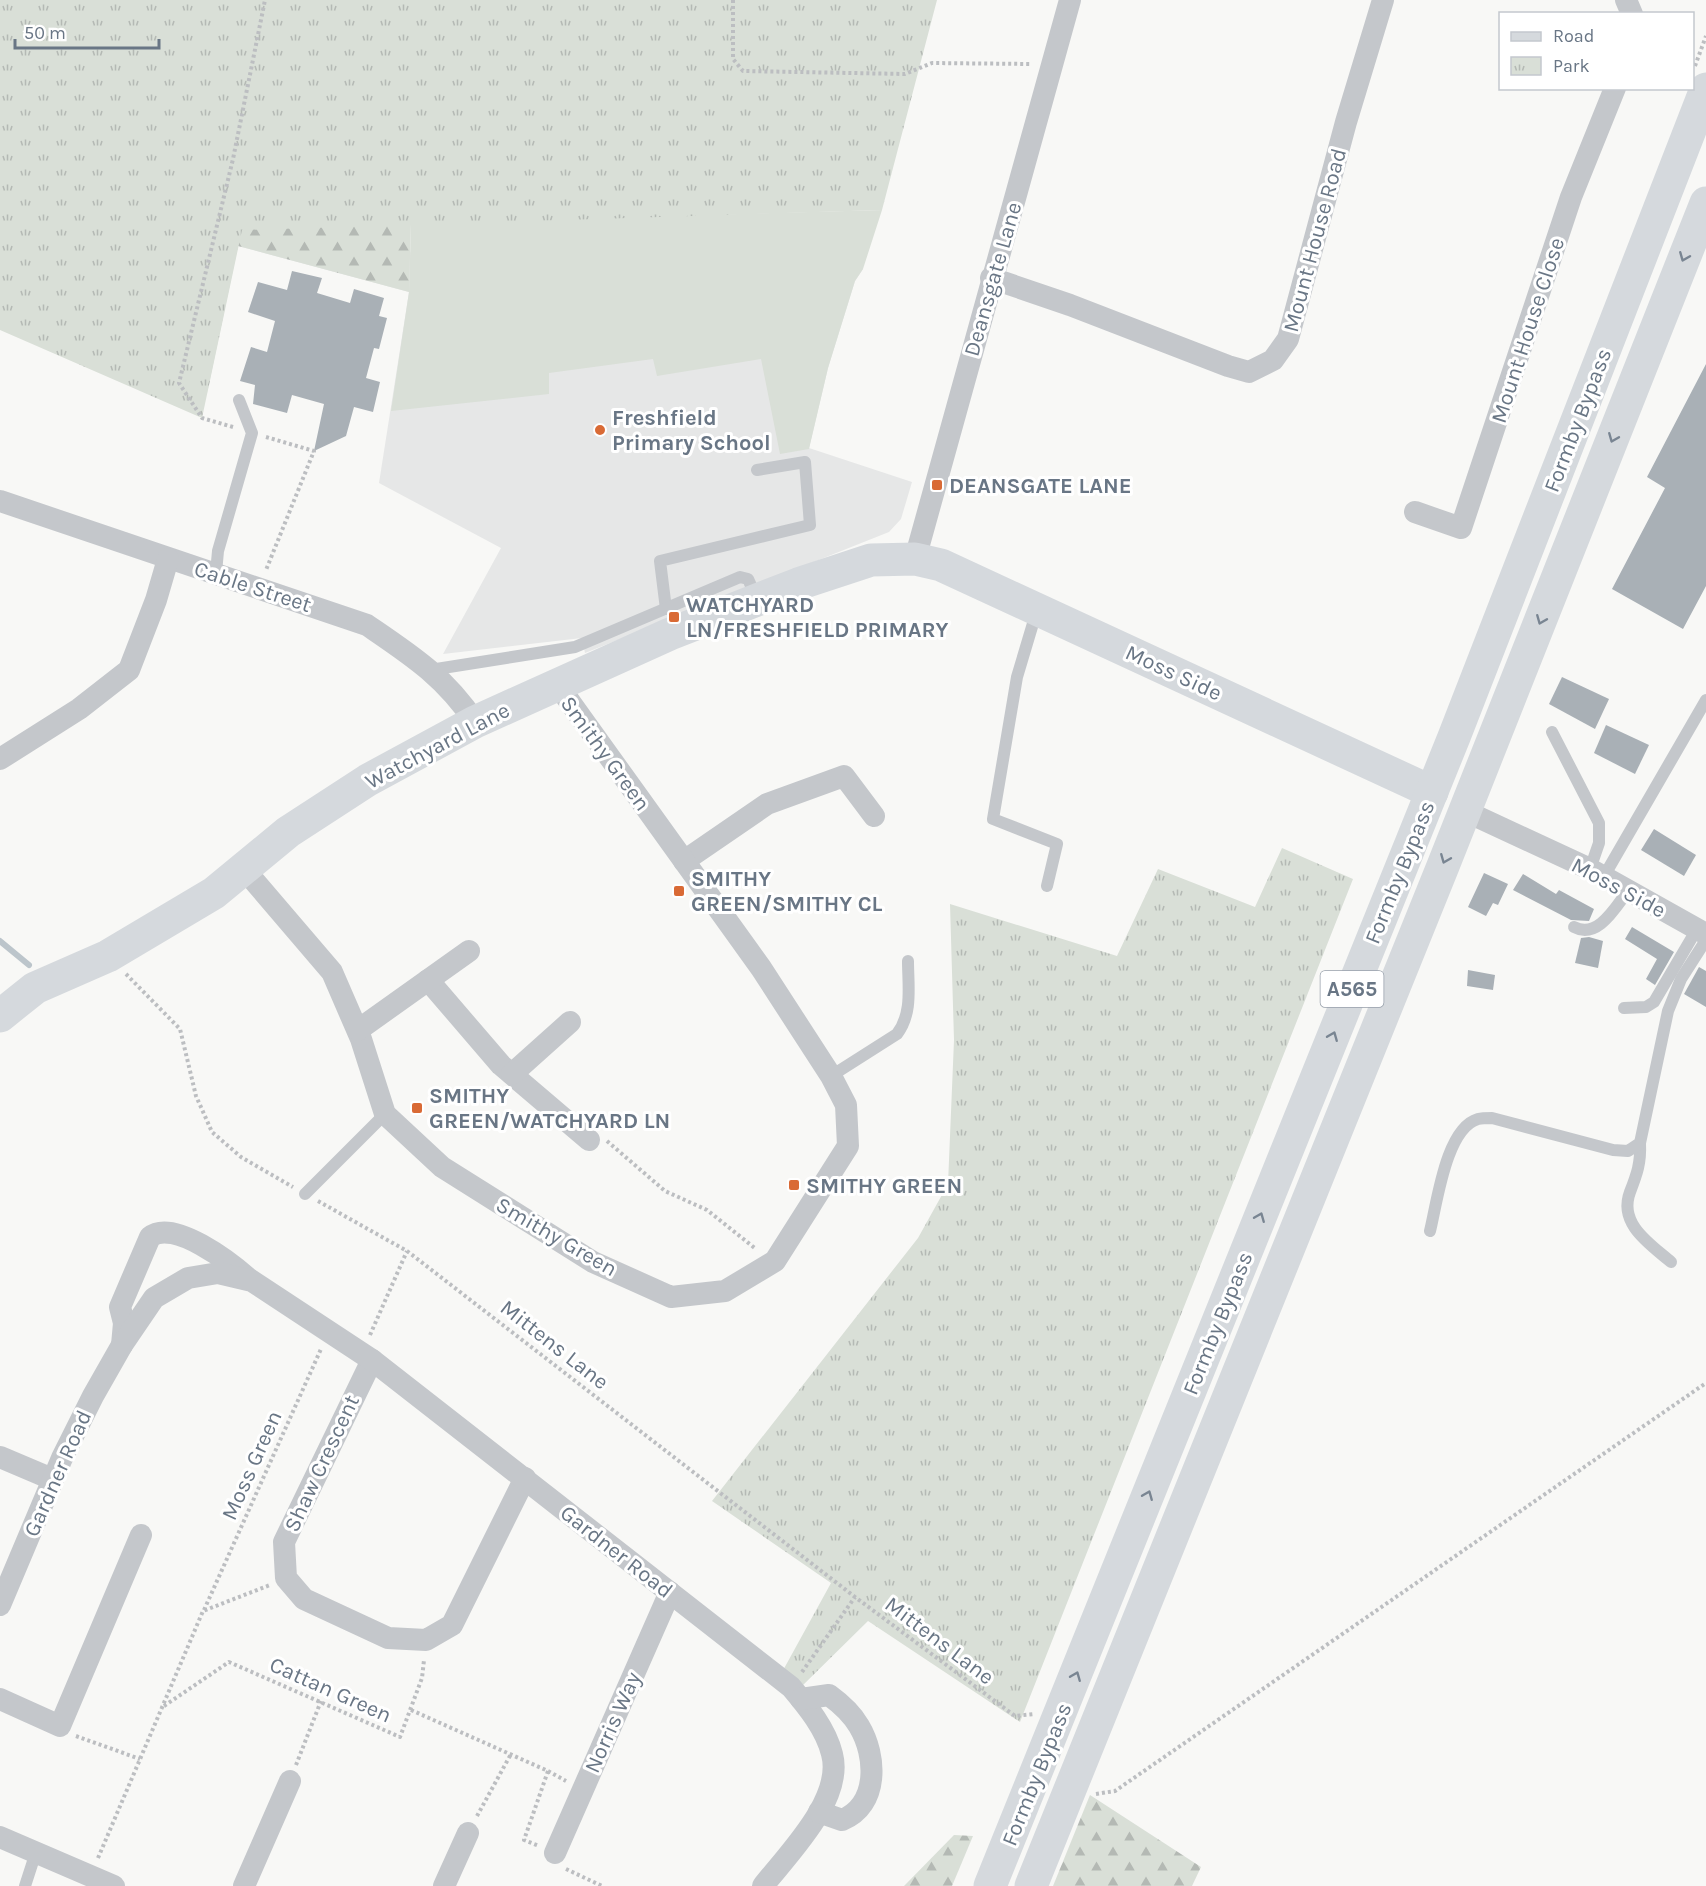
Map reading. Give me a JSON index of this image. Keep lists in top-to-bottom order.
{
  "streets": {
    "main road": [
      "Formby Bypass",
      "Moss Side",
      "Watchyard Lane",
      "A565"
    ],
    "street": [
      "Mount House Road",
      "Deansgate Lane",
      "Mount House Close",
      "Cable Street",
      "Smithy Green",
      "Shaw Crescent",
      "Gardner Road",
      "Norris Way"
    ],
    "path": ["Mittens Lane", "Moss Green", "Cattan Green"]
  },
  "crossings": [
    ["Mount House Road", "Deansgate Lane"],
    ["Deansgate Lane", "Moss Side"],
    ["Deansgate Lane", "Watchyard Lane"],
    ["Formby Bypass", "Moss Side"],
    ["Cable Street", "Watchyard Lane"],
    ["Moss Side", "Watchyard Lane"],
    ["Watchyard Lane", "Smithy Green"],
    ["Watchyard Lane", "Mittens Lane"],
    ["Shaw Crescent", "Gardner Road"],
    ["Moss Green", "Gardner Road"],
    ["Moss Green", "Cattan Green"],
    ["Gardner Road", "Norris Way"]
  ],
  "places": {
    "other": ["Freshfield Primary School"],
    "transit": [
      "DEANSGATE LANE",
      "WATCHYARD LN/FRESHFIELD PRIMARY",
      "SMITHY GREEN/SMITHY CL",
      "SMITHY GREEN/WATCHYARD LN",
      "SMITHY GREEN"
    ]
  },
  "legend": ["Road", "Park"],
  "scale_bar": "50 m"
}
